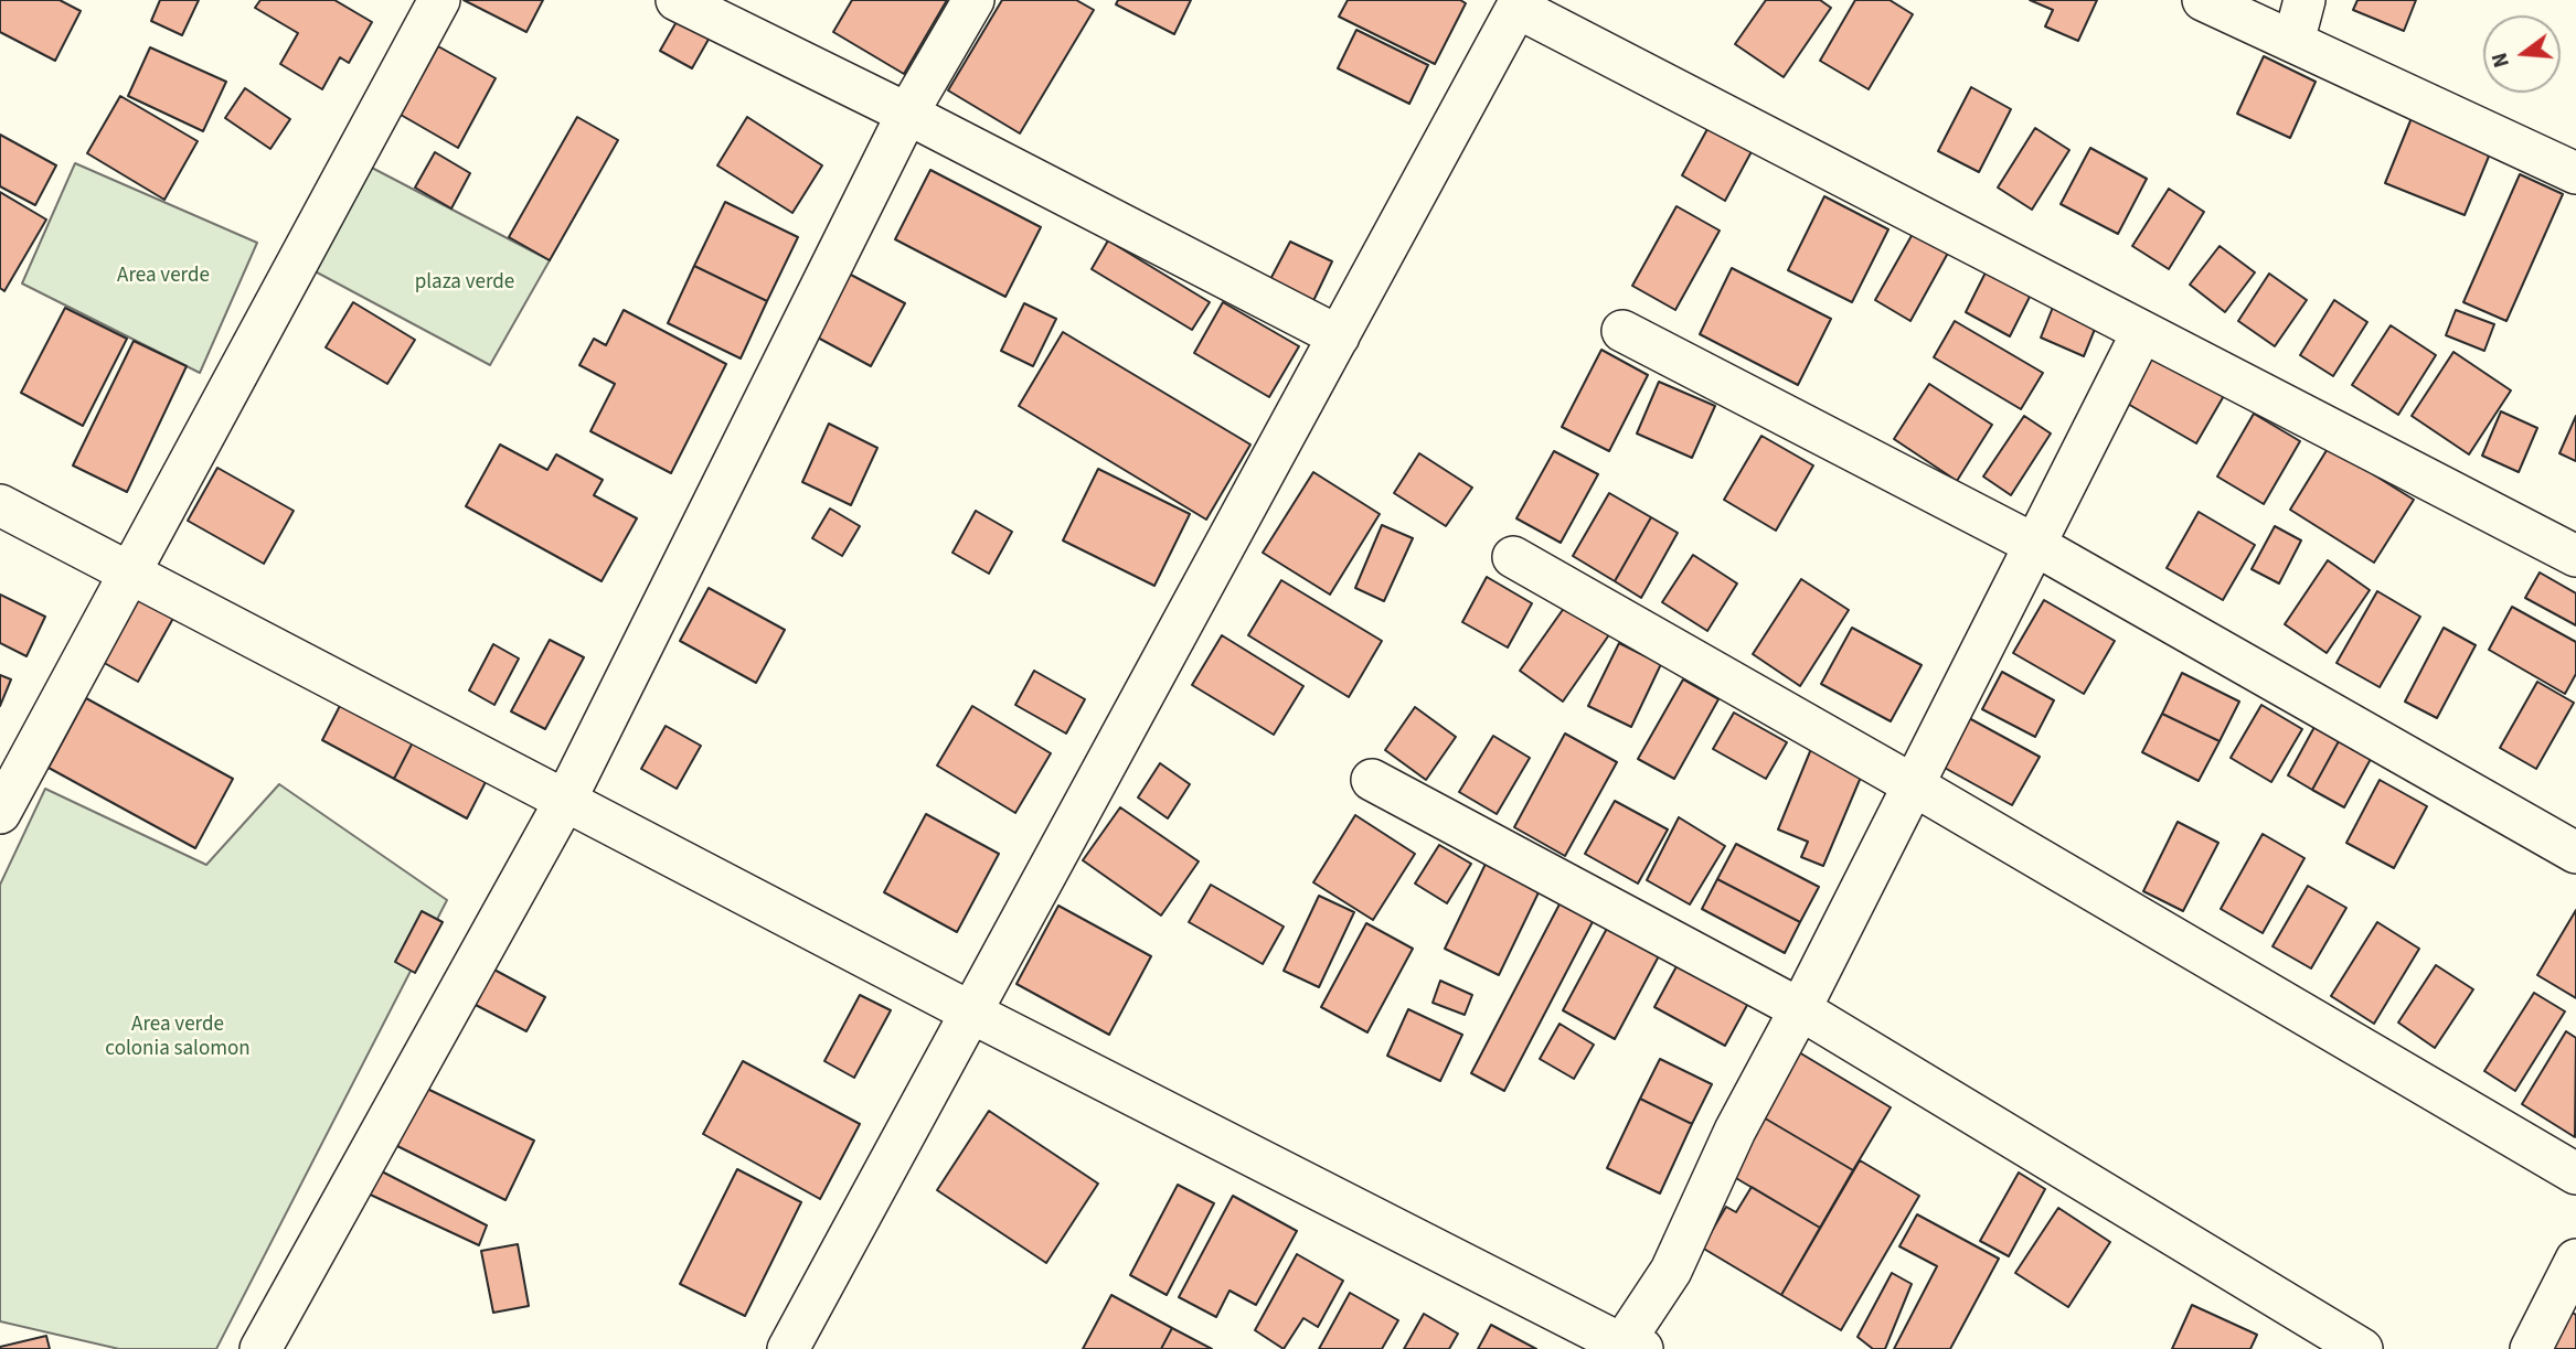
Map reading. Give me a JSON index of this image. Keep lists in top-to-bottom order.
{
  "parks": ["Area verde", "plaza verde", "Area verde colonia salomon"],
  "north": "left"
}
